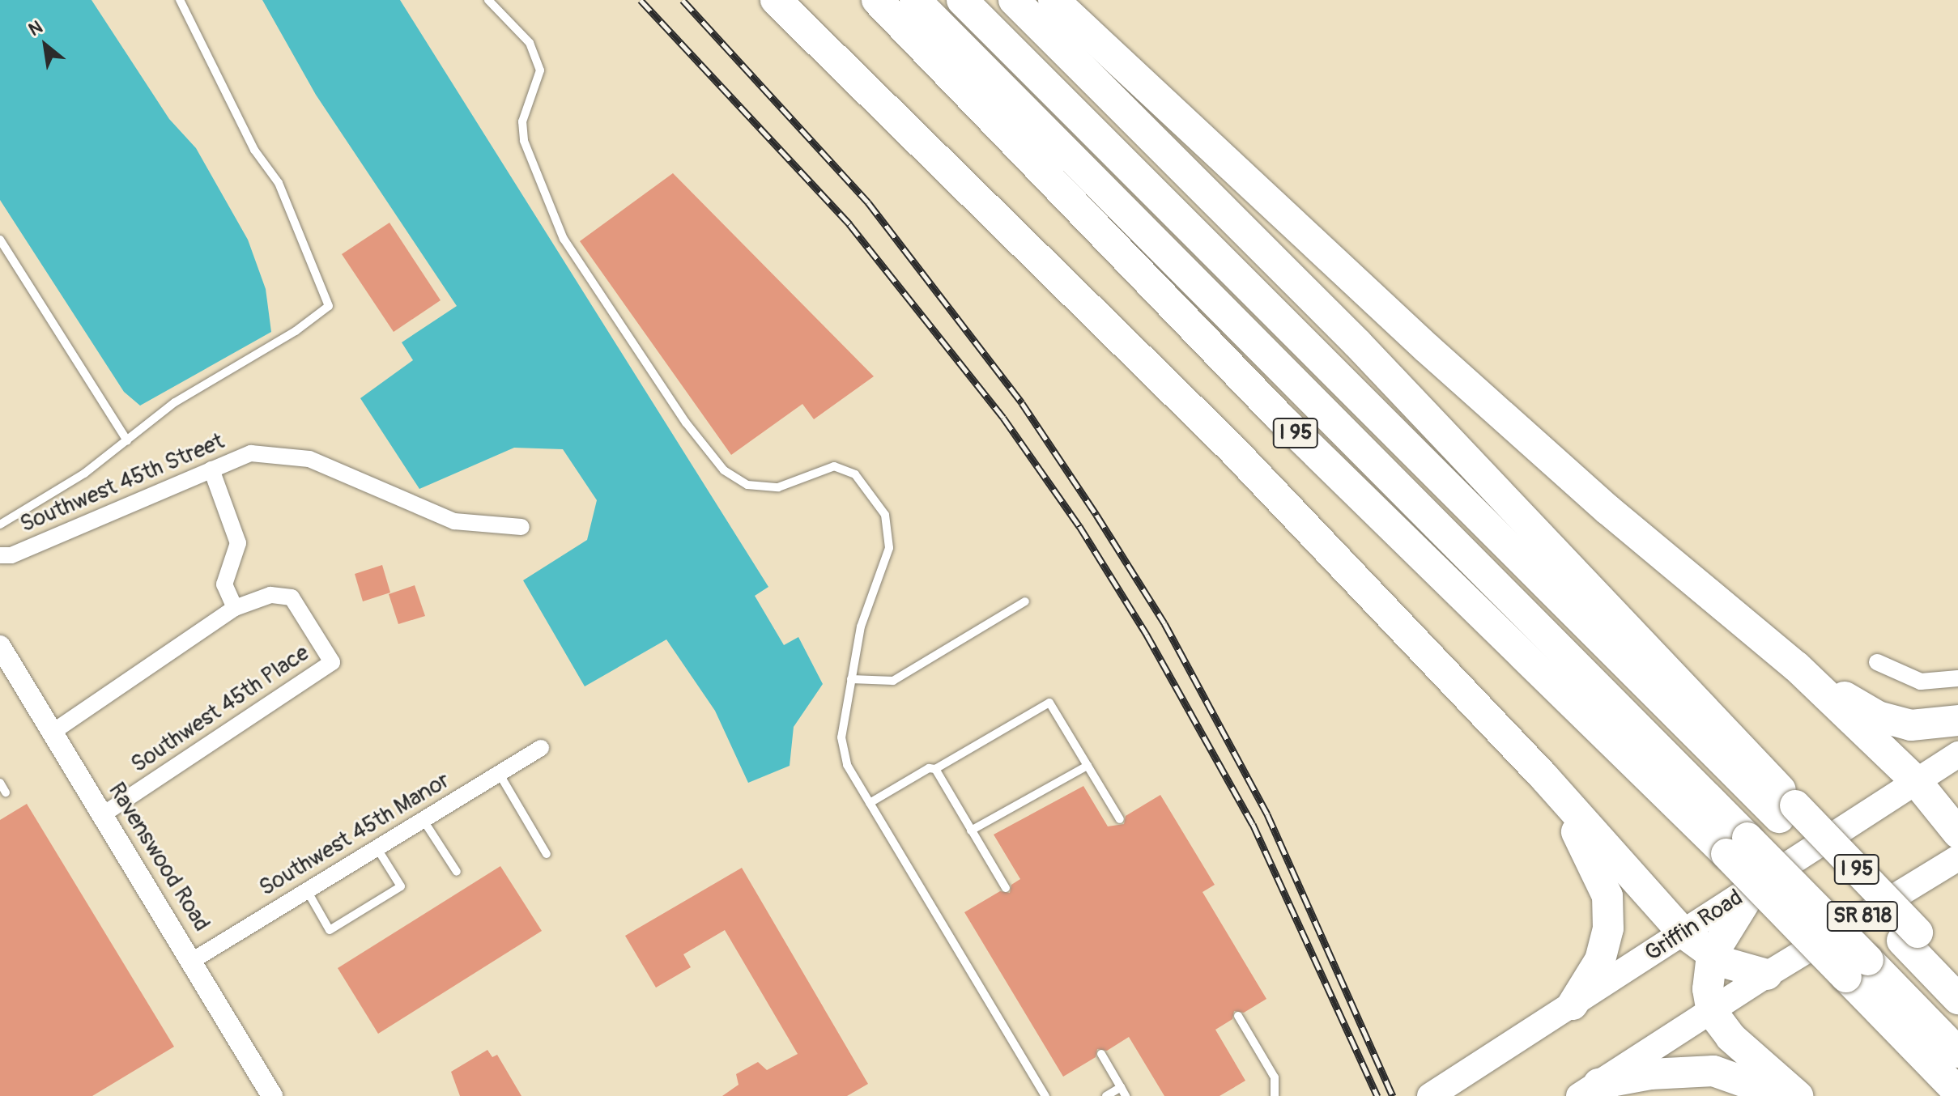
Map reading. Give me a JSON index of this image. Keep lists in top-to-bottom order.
{
  "streets": {
    "highway": ["I 95"],
    "main road": ["SR 818", "Griffin Road"],
    "street": [
      "Southwest 45th Street",
      "Southwest 45th Place",
      "Southwest 45th Manor",
      "Ravenswood Road"
    ]
  },
  "crossings": [
    ["Southwest 45th Place", "Ravenswood Road"],
    ["Southwest 45th Manor", "Ravenswood Road"]
  ],
  "north": "top left"
}
